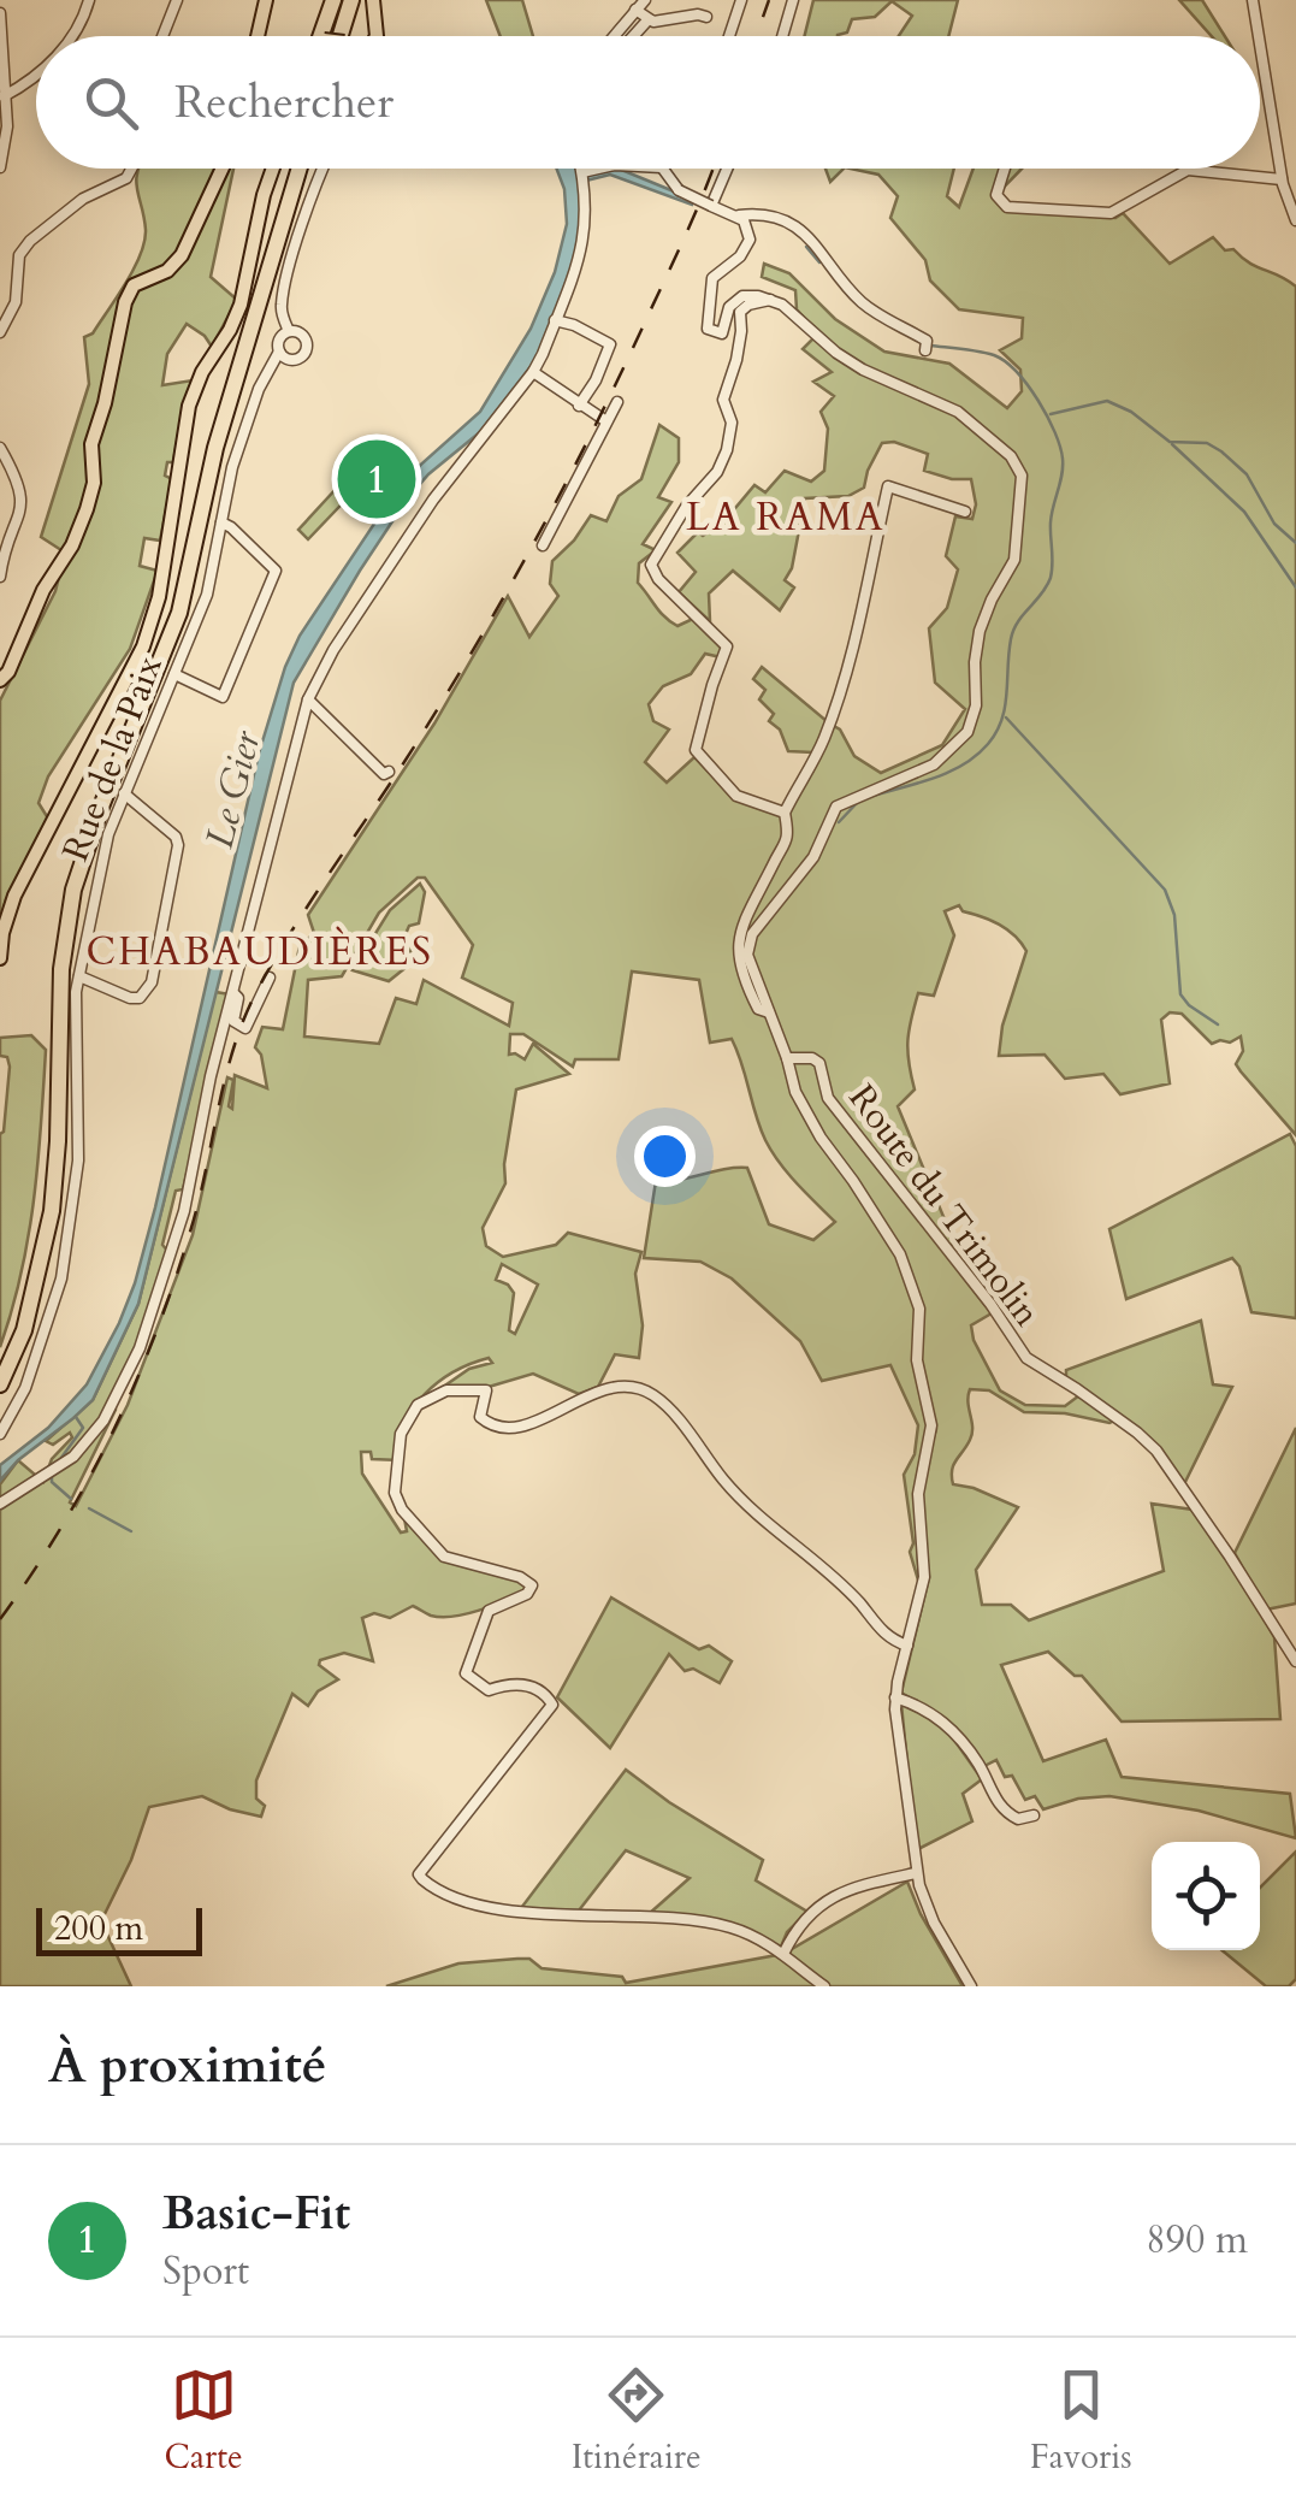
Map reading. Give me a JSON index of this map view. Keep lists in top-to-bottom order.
{
  "streets": {
    "street": ["Rue de la Paix", "Route du Trimolin"]
  },
  "districts": ["LA RAMA", "CHABAUDIÈRES"],
  "water": ["Le Gier"],
  "scale_bar": "200 m",
  "page": {
    "search": "Rechercher",
    "pins": "1",
    "scale": "200 m",
    "heading": "À proximité",
    "list": [
      {
        "mark": "1",
        "name": "Basic-Fit",
        "note": "Sport",
        "value": "890 m"
      }
    ],
    "nav": ["Carte", "Itinéraire", "Favoris"]
  }
}
